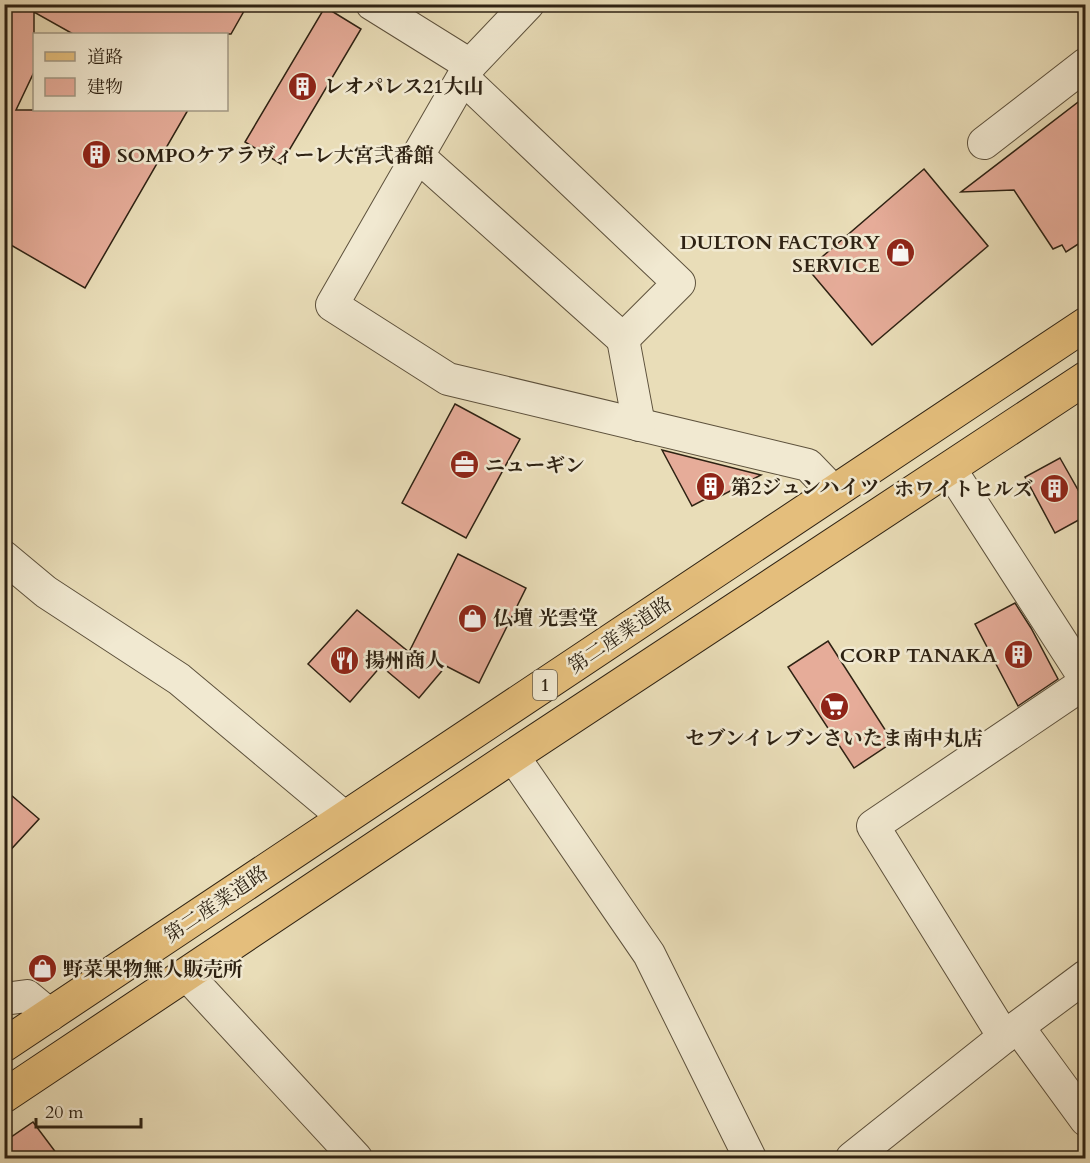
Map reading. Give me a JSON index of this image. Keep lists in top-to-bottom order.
{
  "streets": {
    "main road": ["第二産業道路", "1"]
  },
  "places": {
    "building": [
      "レオパレス21大山",
      "SOMPOケアラヴィーレ大宮弐番館",
      "第2ジュンハイツ",
      "ホワイトヒルズ",
      "CORP TANAKA"
    ],
    "shop": ["DULTON FACTORY SERVICE", "仏壇 光雲堂", "野菜果物無人販売所"],
    "office": ["ニューギン"],
    "restaurant": ["揚州商人"],
    "supermarket": ["セブンイレブンさいたま南中丸店"]
  },
  "legend": ["道路", "建物"],
  "scale_bar": "20 m"
}
